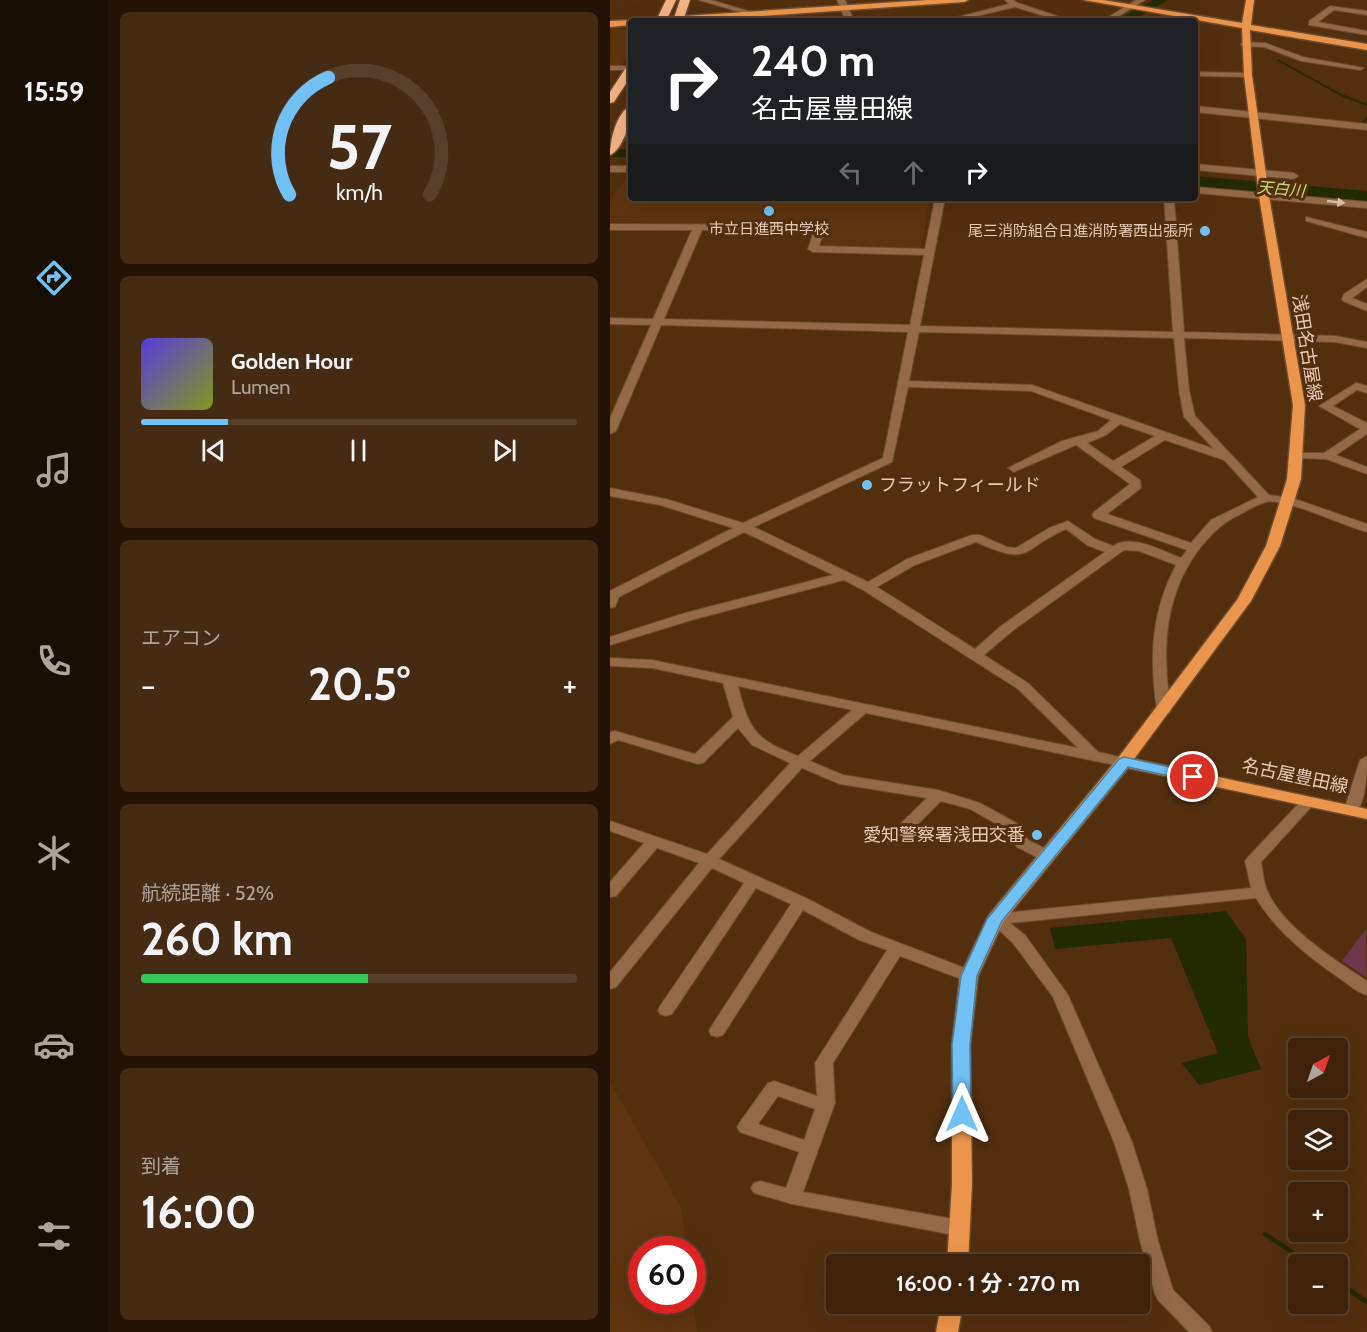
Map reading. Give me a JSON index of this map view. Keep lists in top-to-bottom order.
{
  "streets": {
    "main road": ["浅田名古屋線", "名古屋豊田線"]
  },
  "crossings": [
    ["浅田名古屋線", "名古屋豊田線"]
  ],
  "water": ["天白川"],
  "places": [
    "市立日進西中学校",
    "尾三消防組合日進消防署西出張所",
    "フラットフィールド",
    "愛知警察署浅田交番"
  ],
  "north": "top right",
  "page": {
    "tabs": "15:59",
    "turn": ["240 m", "名古屋豊田線"],
    "song": ["Golden Hour", "Lumen"],
    "tile": [
      "エアコン",
      ["航続距離 · 52%", "260 km"],
      ["到着", "16:00"]
    ],
    "heat": ["−", "20.5°", "+"],
    "map_buttons": ["+", "−"],
    "limit": "60",
    "trip": "16:00 · 1 分 · 270 m",
    "gauge": ["57", "km/h"]
  }
}
